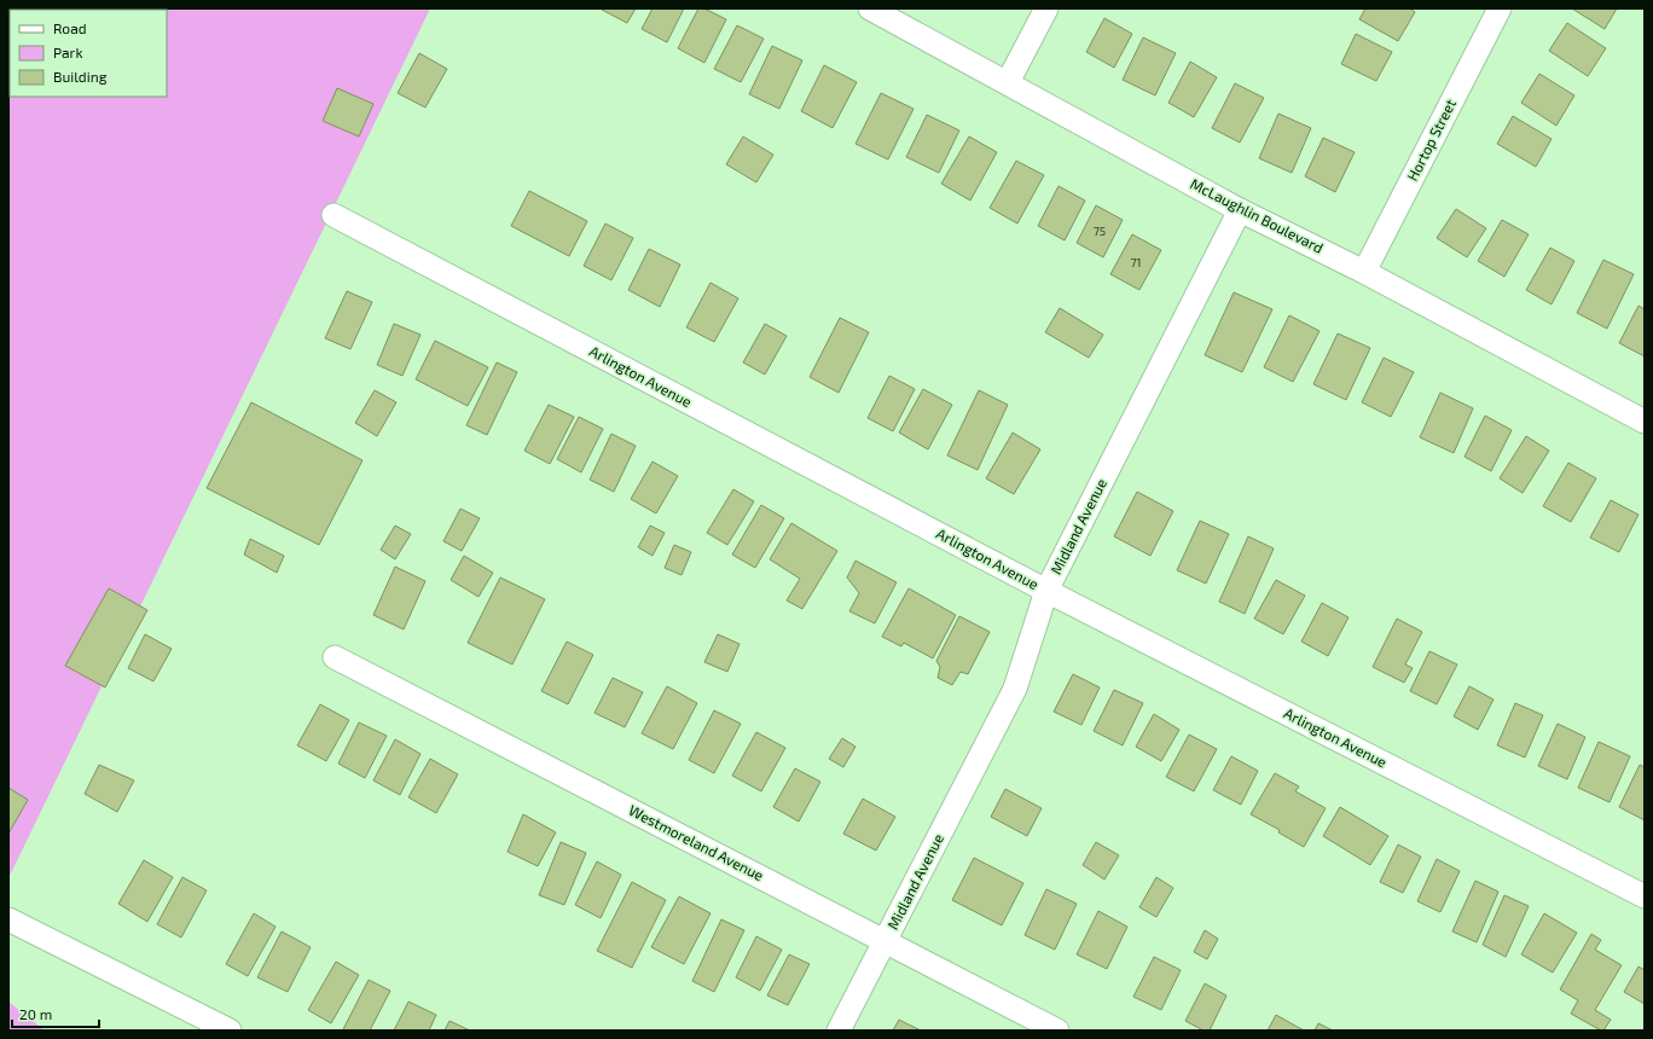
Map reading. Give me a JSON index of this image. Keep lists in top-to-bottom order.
{
  "streets": {
    "street": [
      "Hortop Street",
      "McLaughlin Boulevard",
      "Arlington Avenue",
      "Midland Avenue",
      "Westmoreland Avenue"
    ]
  },
  "crossings": [
    ["Hortop Street", "McLaughlin Boulevard"],
    ["McLaughlin Boulevard", "Midland Avenue"],
    ["Arlington Avenue", "Midland Avenue"],
    ["Midland Avenue", "Westmoreland Avenue"]
  ],
  "house_numbers": ["75", "71"],
  "legend": ["Road", "Park", "Building"],
  "scale_bar": "20 m"
}
